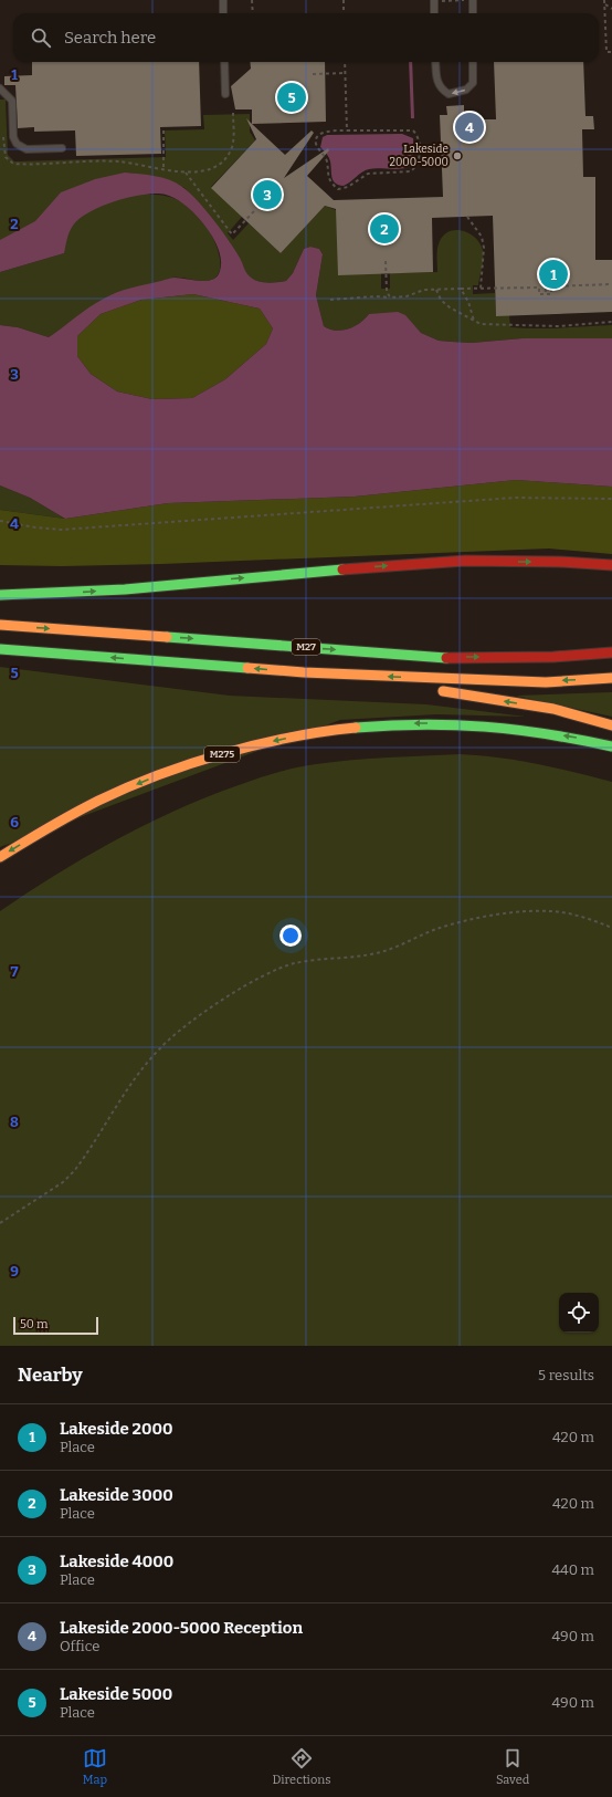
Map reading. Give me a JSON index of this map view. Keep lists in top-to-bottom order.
{
  "streets": {
    "highway": ["M27", "M275"]
  },
  "places": ["Lakeside 2000-5000"],
  "scale_bar": "50 m",
  "page": {
    "search": "Search here",
    "pins": [
      "5",
      "4",
      "3",
      "2",
      "1"
    ],
    "scale": "50 m",
    "heading": ["Nearby", "5 results"],
    "list": [
      {
        "mark": "1",
        "name": "Lakeside 2000",
        "note": "Place",
        "value": "420 m"
      },
      {
        "mark": "2",
        "name": "Lakeside 3000",
        "note": "Place",
        "value": "420 m"
      },
      {
        "mark": "3",
        "name": "Lakeside 4000",
        "note": "Place",
        "value": "440 m"
      },
      {
        "mark": "4",
        "name": "Lakeside 2000-5000 Reception",
        "note": "Office",
        "value": "490 m"
      },
      {
        "mark": "5",
        "name": "Lakeside 5000",
        "note": "Place",
        "value": "490 m"
      }
    ],
    "nav": ["Map", "Directions", "Saved"]
  },
  "grid": {
    "rows": [
      "1",
      "2",
      "3",
      "4",
      "5",
      "6",
      "7",
      "8",
      "9"
    ]
  }
}
